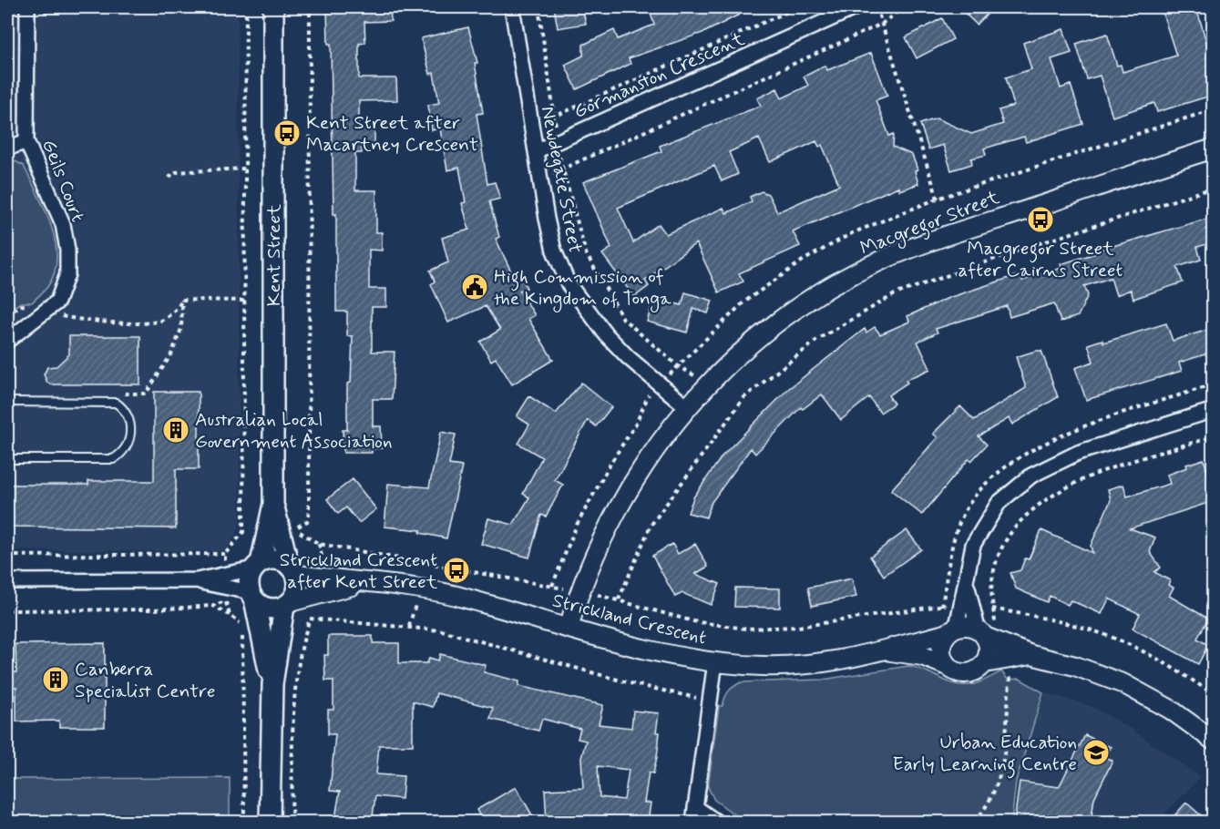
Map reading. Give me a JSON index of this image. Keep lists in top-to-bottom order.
{
  "streets": {
    "main road": ["Kent Street"],
    "street": [
      "Gormanston Crescent",
      "Newdegate Street",
      "Geils Court",
      "Macgregor Street",
      "Strickland Crescent"
    ]
  },
  "crossings": [
    ["Gormanston Crescent", "Newdegate Street"],
    ["Newdegate Street", "Macgregor Street"],
    ["Macgregor Street", "Strickland Crescent"],
    ["Kent Street", "Strickland Crescent"]
  ],
  "places": {
    "bus stop": ["Kent Street after Macartney Crescent", "Macgregor Street after Cairns Street", "Strickland Crescent after Kent Street"],
    "public building": ["High Commission of the Kingdom of Tonga"],
    "building": ["Australian Local Government Association", "Canberra Specialist Centre"],
    "school or university": ["Urban Education Early Learning Centre"]
  }
}
